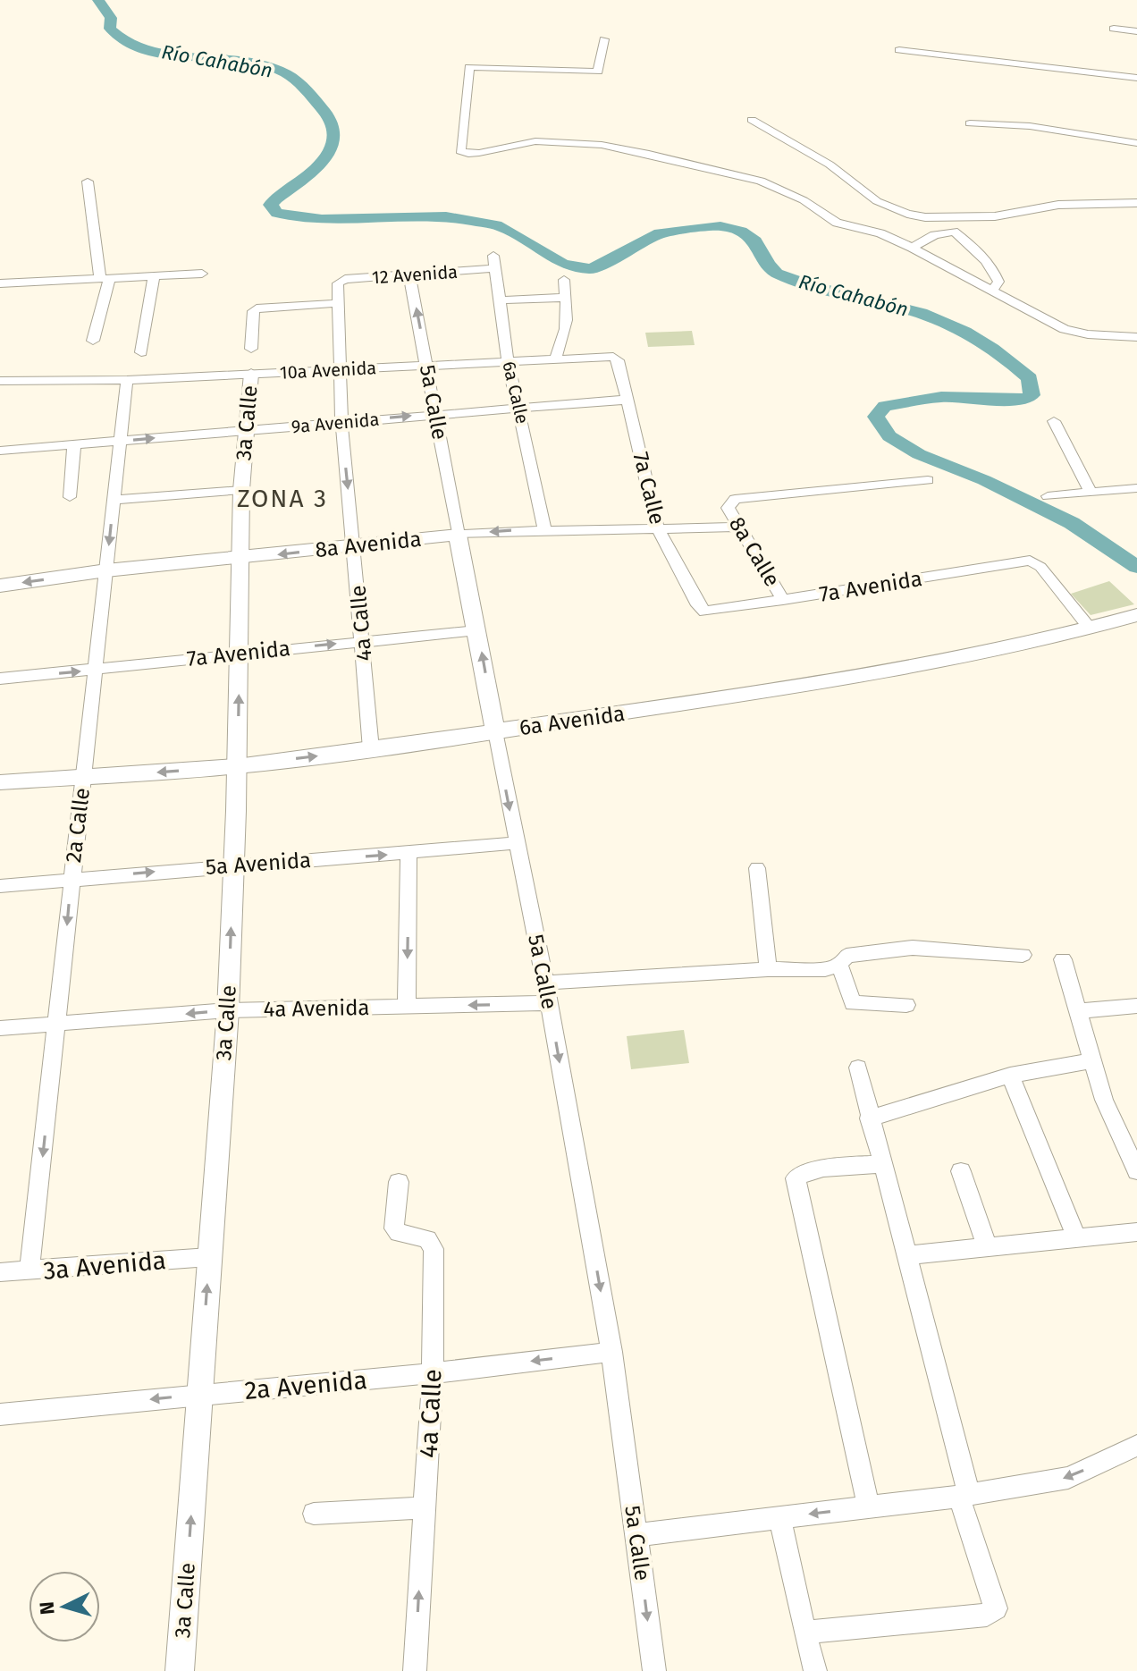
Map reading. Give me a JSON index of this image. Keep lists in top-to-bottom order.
{
  "streets": {
    "main road": ["5a Calle", "8a Avenida", "6a Avenida"],
    "street": [
      "12 Avenida",
      "10a Avenida",
      "6a Calle",
      "3a Calle",
      "9a Avenida",
      "7a Calle",
      "8a Calle",
      "7a Avenida",
      "4a Calle",
      "2a Calle",
      "5a Avenida",
      "4a Avenida",
      "3a Avenida",
      "2a Avenida"
    ]
  },
  "crossings": [
    ["12 Avenida", "6a Calle"],
    ["12 Avenida", "5a Calle"],
    ["12 Avenida", "4a Calle"],
    ["10a Avenida", "6a Calle"],
    ["10a Avenida", "5a Calle"],
    ["10a Avenida", "3a Calle"],
    ["10a Avenida", "7a Calle"],
    ["10a Avenida", "4a Calle"],
    ["10a Avenida", "2a Calle"],
    ["6a Calle", "9a Avenida"],
    ["6a Calle", "8a Avenida"],
    ["5a Calle", "9a Avenida"],
    ["5a Calle", "8a Avenida"],
    ["5a Calle", "7a Avenida"],
    ["5a Calle", "6a Avenida"],
    ["5a Calle", "5a Avenida"],
    ["5a Calle", "4a Avenida"],
    ["5a Calle", "2a Avenida"],
    ["3a Calle", "9a Avenida"],
    ["3a Calle", "8a Avenida"],
    ["3a Calle", "7a Avenida"],
    ["3a Calle", "6a Avenida"],
    ["3a Calle", "5a Avenida"],
    ["3a Calle", "4a Avenida"],
    ["3a Calle", "3a Avenida"],
    ["3a Calle", "2a Avenida"],
    ["9a Avenida", "7a Calle"],
    ["9a Avenida", "4a Calle"],
    ["9a Avenida", "2a Calle"],
    ["7a Calle", "8a Avenida"],
    ["7a Calle", "7a Avenida"],
    ["8a Avenida", "8a Calle"],
    ["8a Avenida", "4a Calle"],
    ["8a Avenida", "2a Calle"],
    ["8a Calle", "7a Avenida"],
    ["7a Avenida", "4a Calle"],
    ["7a Avenida", "6a Avenida"],
    ["7a Avenida", "2a Calle"],
    ["4a Calle", "6a Avenida"],
    ["4a Calle", "2a Avenida"],
    ["6a Avenida", "2a Calle"],
    ["2a Calle", "5a Avenida"],
    ["2a Calle", "4a Avenida"],
    ["2a Calle", "3a Avenida"]
  ],
  "one_way": [
    "3a Calle",
    "8a Avenida",
    "2a Calle",
    "5a Avenida",
    "4a Avenida",
    "2a Avenida"
  ],
  "districts": ["ZONA 3"],
  "water": ["Río Cahabón"],
  "north": "left"
}
